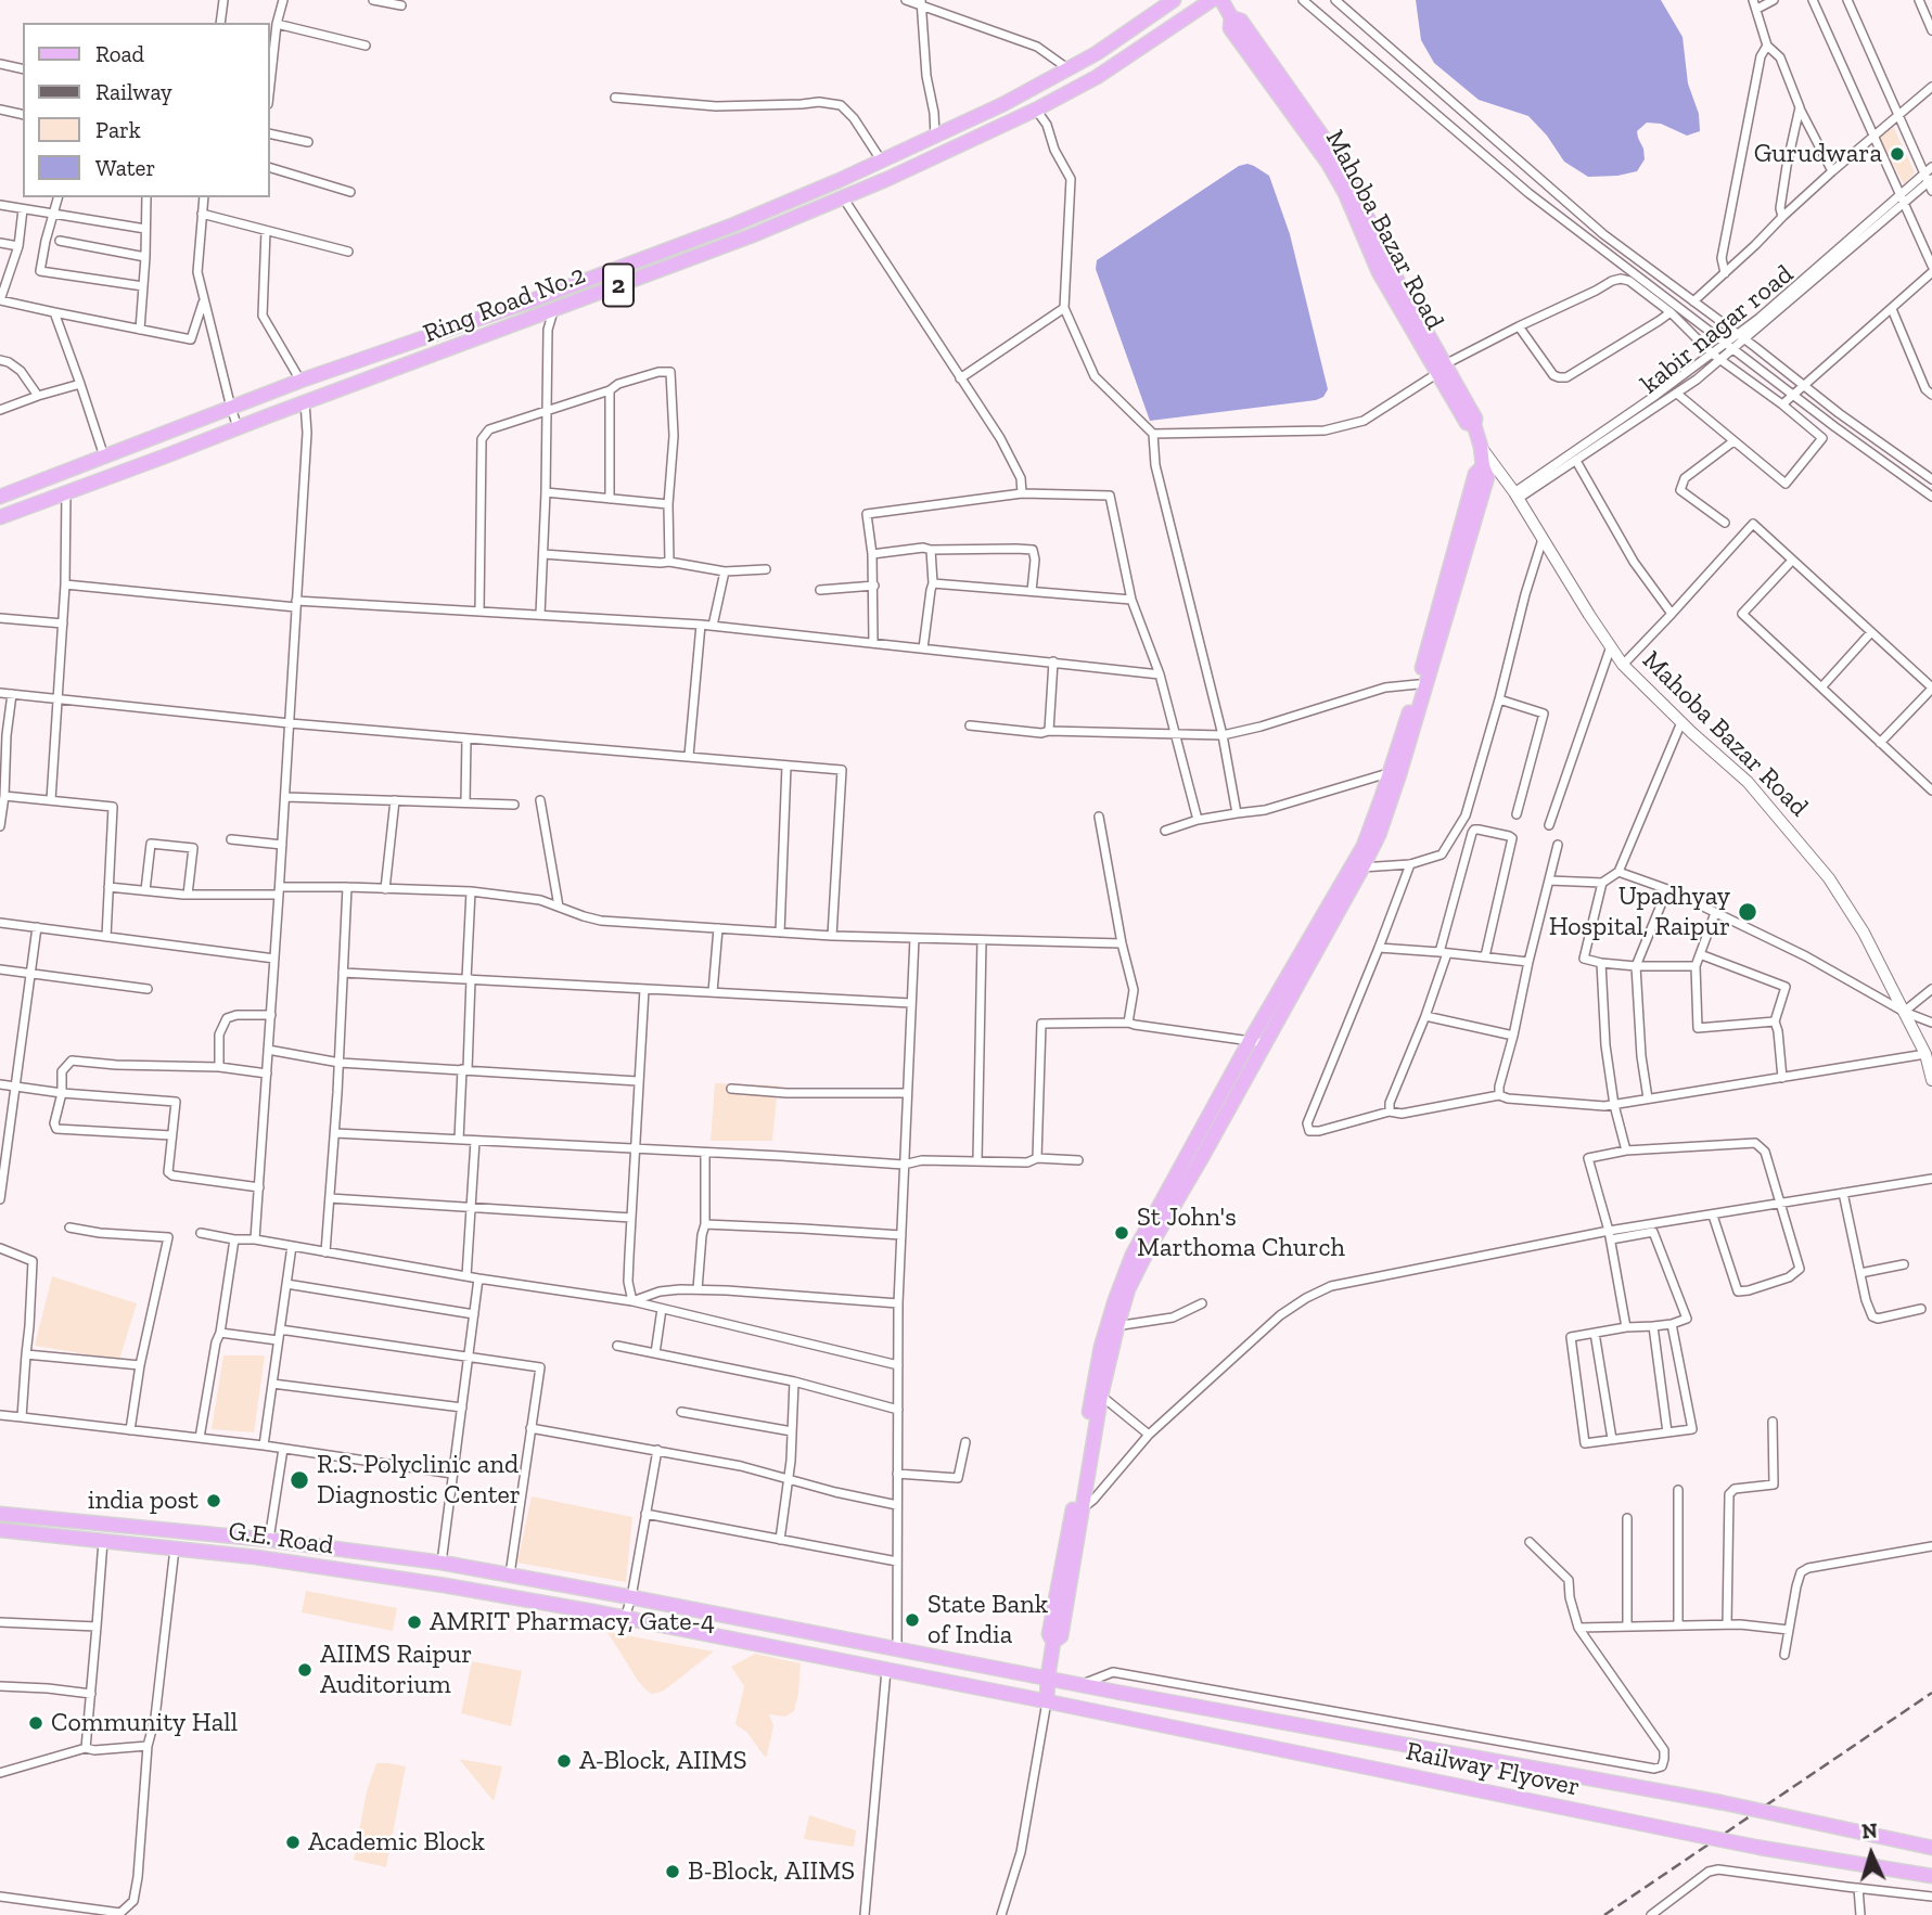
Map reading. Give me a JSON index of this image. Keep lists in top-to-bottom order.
{
  "streets": {
    "main road": [
      "Mahoba Bazar Road",
      "2",
      "Ring Road No.2",
      "G.E. Road",
      "Railway Flyover"
    ],
    "street": ["kabir nagar road"]
  },
  "crossings": [
    ["Mahoba Bazar Road", "kabir nagar road"],
    ["G.E. Road", "Railway Flyover"]
  ],
  "places": [
    "Gurudwara",
    "Upadhyay Hospital, Raipur",
    "St John's Marthoma Church",
    "R.S. Polyclinic and Diagnostic Center",
    "india post",
    "State Bank of India",
    "AMRIT Pharmacy, Gate-4",
    "AIIMS Raipur Auditorium",
    "Community Hall",
    "A-Block, AIIMS",
    "Academic Block",
    "B-Block, AIIMS"
  ],
  "legend": [
    "Road",
    "Railway",
    "Park",
    "Water"
  ],
  "north": "top"
}
